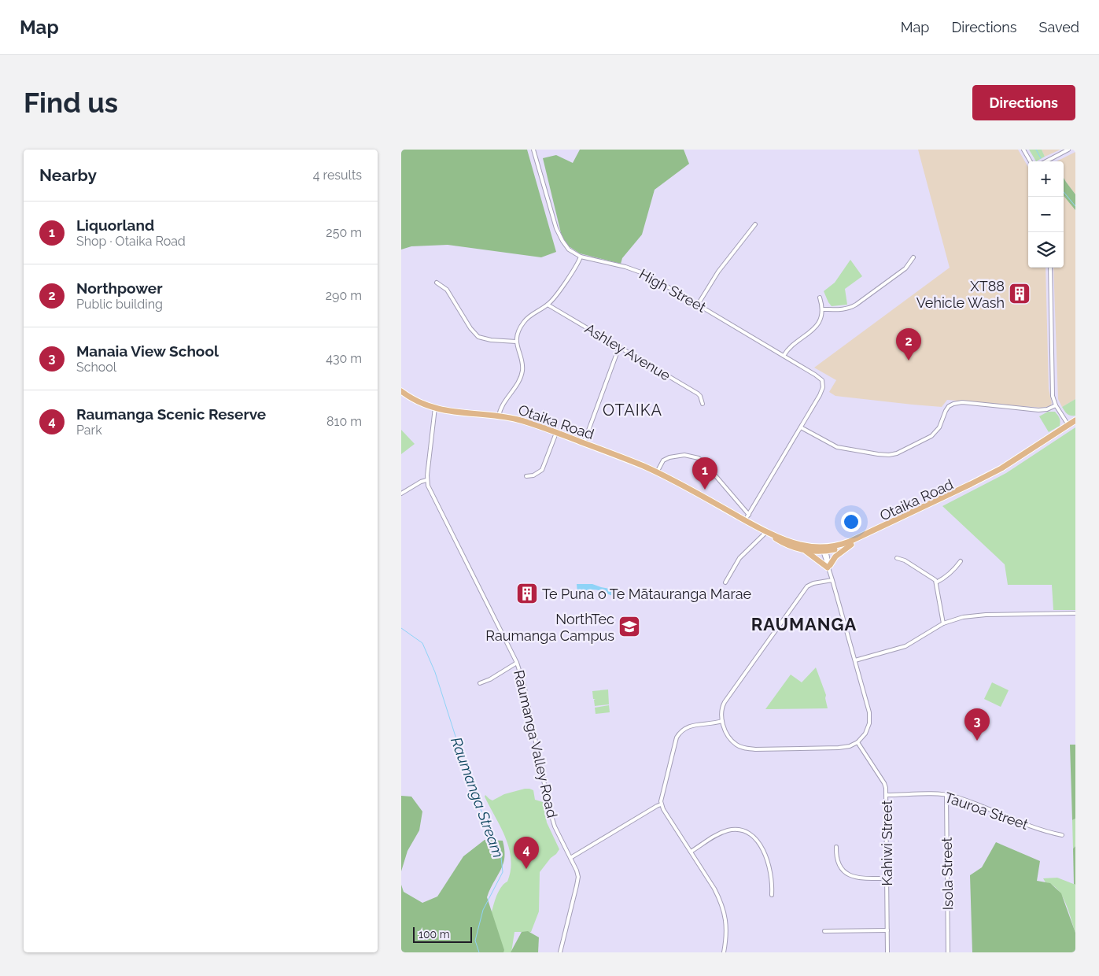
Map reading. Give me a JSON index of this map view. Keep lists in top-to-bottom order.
{
  "streets": {
    "highway": ["Otaika Road"],
    "street": [
      "High Street",
      "Ashley Avenue",
      "Raumanga Valley Road",
      "Tauroa Street",
      "Kahiwi Street",
      "Isola Street"
    ]
  },
  "crossings": [
    ["Otaika Road", "Raumanga Valley Road"],
    ["Tauroa Street", "Kahiwi Street"],
    ["Tauroa Street", "Isola Street"]
  ],
  "districts": ["OTAIKA", "RAUMANGA"],
  "water": ["Raumanga Stream"],
  "places": {
    "building": ["XT88 Vehicle Wash", "Te Puna o Te Mātauranga Marae"],
    "school or university": ["NorthTec Raumanga Campus"]
  },
  "scale_bar": "100 m",
  "page": {
    "header": "Map",
    "nav": ["Map", "Directions", "Saved"],
    "buttons": "Directions",
    "title": "Find us",
    "heading": ["Nearby", "4 results"],
    "map_buttons": ["+", "−"],
    "list": [
      {
        "mark": "1",
        "name": "Liquorland",
        "note": "Shop · Otaika Road",
        "value": "250 m"
      },
      {
        "mark": "2",
        "name": "Northpower",
        "note": "Public building",
        "value": "290 m"
      },
      {
        "mark": "3",
        "name": "Manaia View School",
        "note": "School",
        "value": "430 m"
      },
      {
        "mark": "4",
        "name": "Raumanga Scenic Reserve",
        "note": "Park",
        "value": "810 m"
      }
    ],
    "pins": [
      "2",
      "1",
      "3",
      "4"
    ],
    "scale": "100 m"
  }
}
